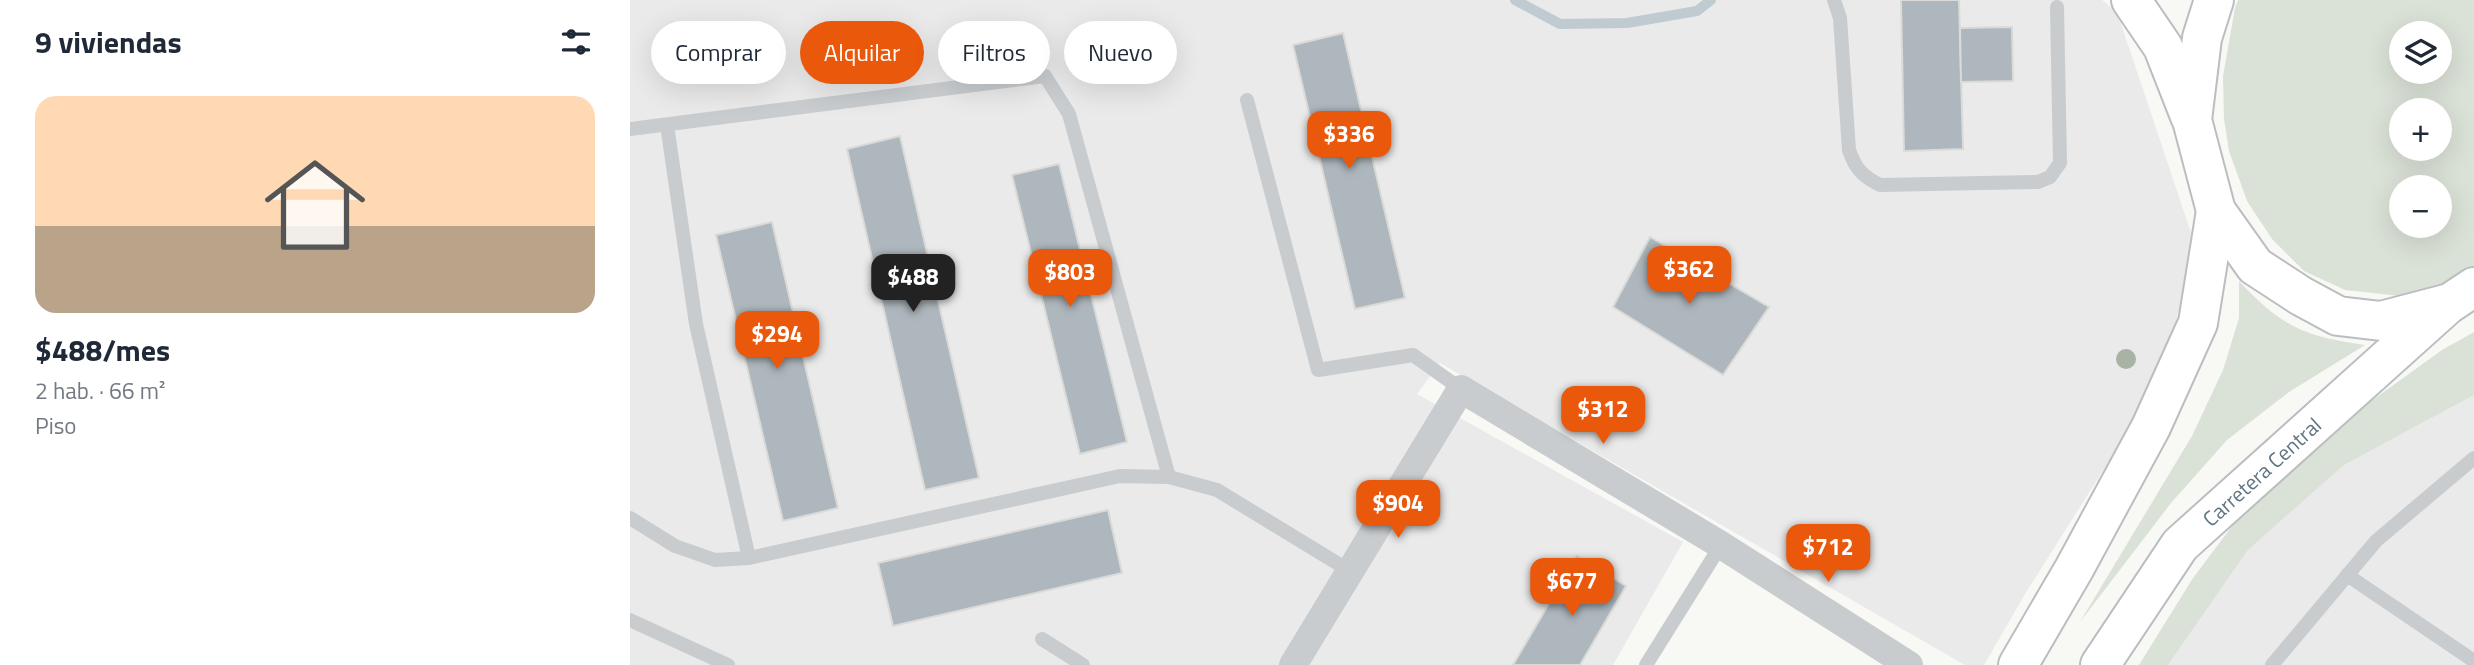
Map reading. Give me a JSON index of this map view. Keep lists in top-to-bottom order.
{
  "streets": {
    "highway": ["Carretera Central"]
  },
  "page": {
    "heading": "9 viviendas",
    "map_buttons": ["+", "−"],
    "chip": [
      "Comprar",
      "Alquilar",
      "Filtros",
      "Nuevo"
    ],
    "list": [
      {
        "name": "$488/mes",
        "note": "2 hab. · 66 m² · Piso"
      }
    ],
    "price": [
      "$336",
      "$362",
      "$803",
      "$488",
      "$294",
      "$312",
      "$904",
      "$712",
      "$677"
    ]
  }
}
